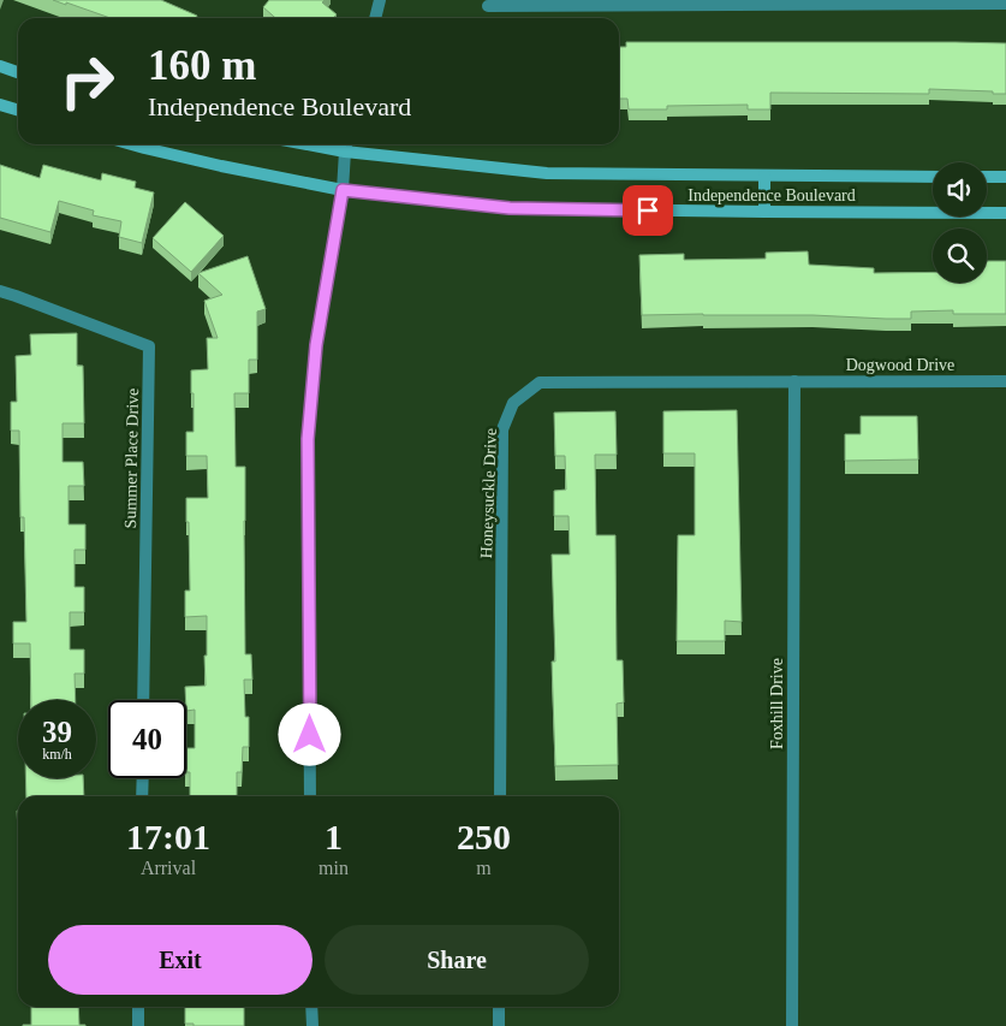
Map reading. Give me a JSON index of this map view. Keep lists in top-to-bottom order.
{
  "streets": {
    "main road": ["Independence Boulevard"],
    "street": [
      "Dogwood Drive",
      "Summer Place Drive",
      "Honeysuckle Drive",
      "Foxhill Drive"
    ]
  },
  "crossings": [
    ["Dogwood Drive", "Honeysuckle Drive"],
    ["Dogwood Drive", "Foxhill Drive"],
    ["Honeysuckle Drive", "Foxhill Drive"]
  ],
  "page": {
    "turn": ["160 m", "Independence Boulevard"],
    "speed": "39 km/h",
    "limit": "40",
    "eta": [
      "17:01",
      "Arrival",
      "1",
      "min",
      "250",
      "m"
    ],
    "buttons": ["Exit", "Share"]
  }
}
